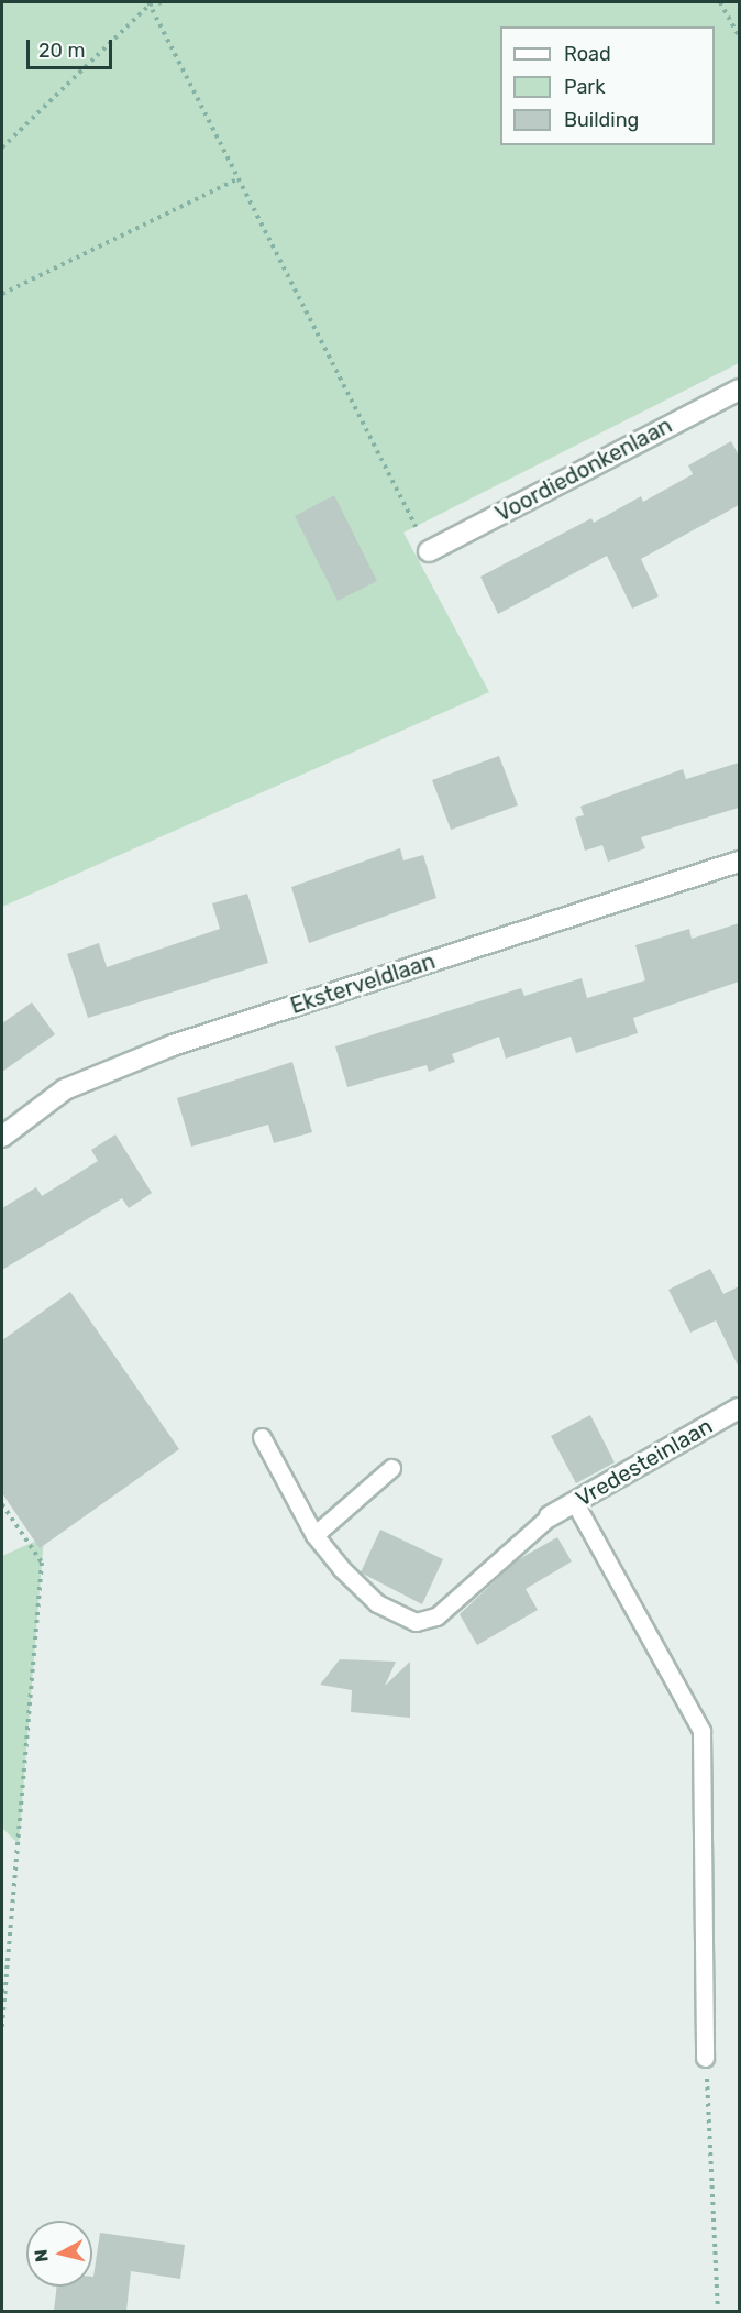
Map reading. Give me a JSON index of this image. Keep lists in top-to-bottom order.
{
  "streets": {
    "street": ["Voordiedonkenlaan", "Eksterveldlaan", "Vredesteinlaan"]
  },
  "legend": ["Road", "Park", "Building"],
  "scale_bar": "20 m",
  "north": "left"
}
